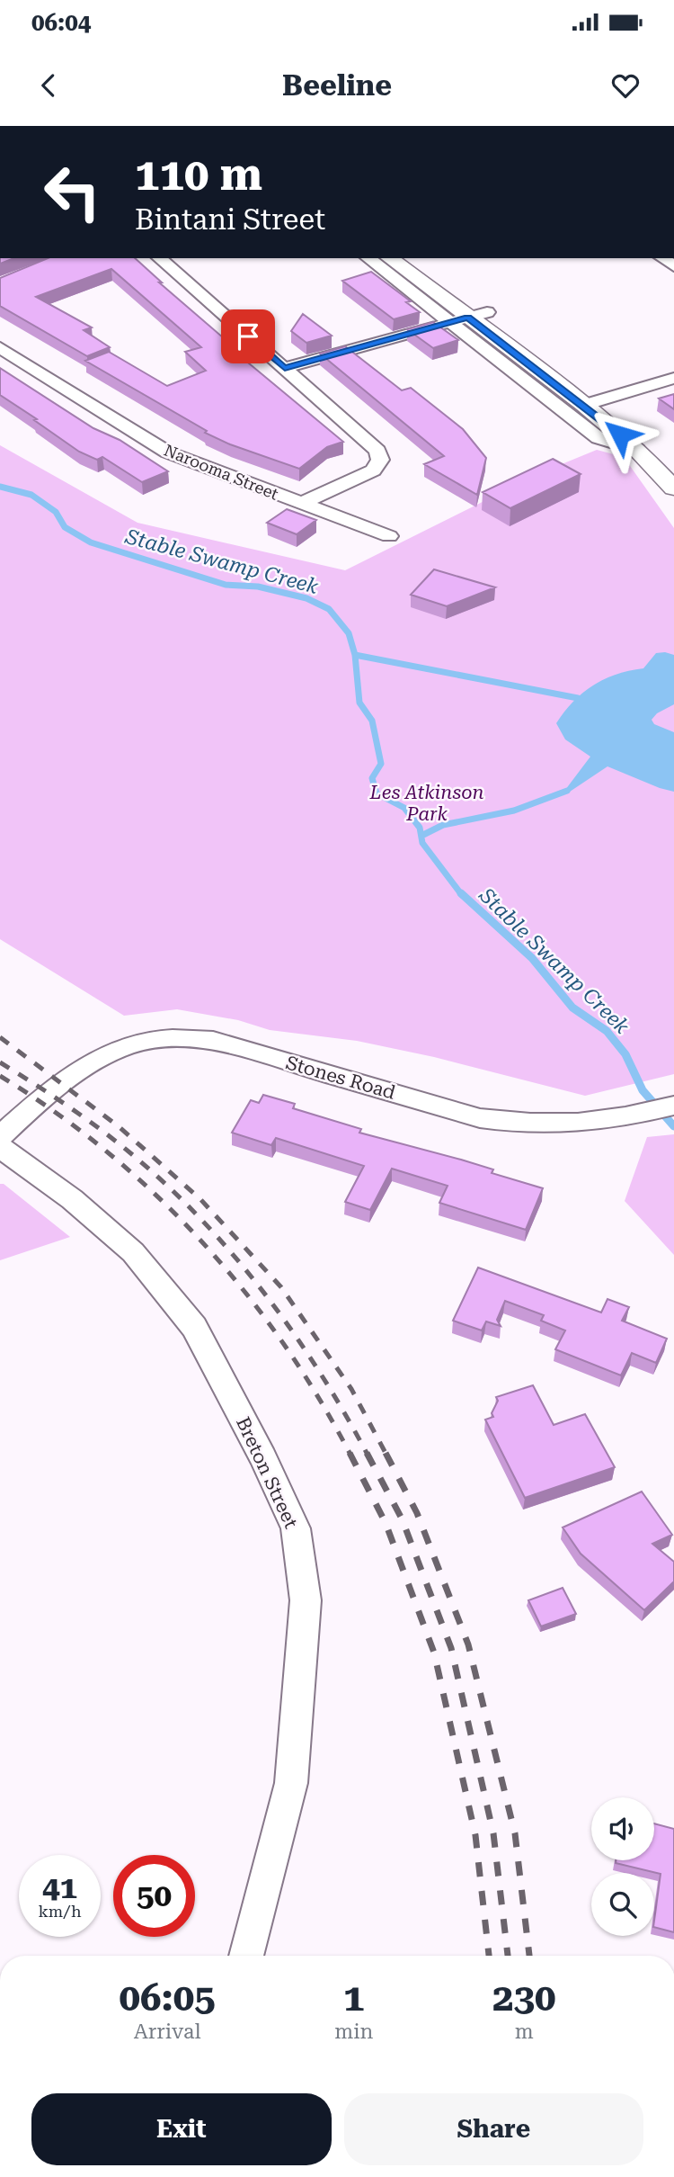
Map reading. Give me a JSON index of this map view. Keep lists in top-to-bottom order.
{
  "streets": {
    "street": ["Narooma Street", "Stones Road", "Breton Street"]
  },
  "water": ["Stable Swamp Creek"],
  "parks": ["Les Atkinson Park"],
  "page": {
    "status": "06:04",
    "header": "Beeline",
    "turn": ["110 m", "Bintani Street"],
    "speed": "41 km/h",
    "limit": "50",
    "eta": [
      "06:05",
      "Arrival",
      "1",
      "min",
      "230",
      "m"
    ],
    "buttons": ["Exit", "Share"]
  }
}
